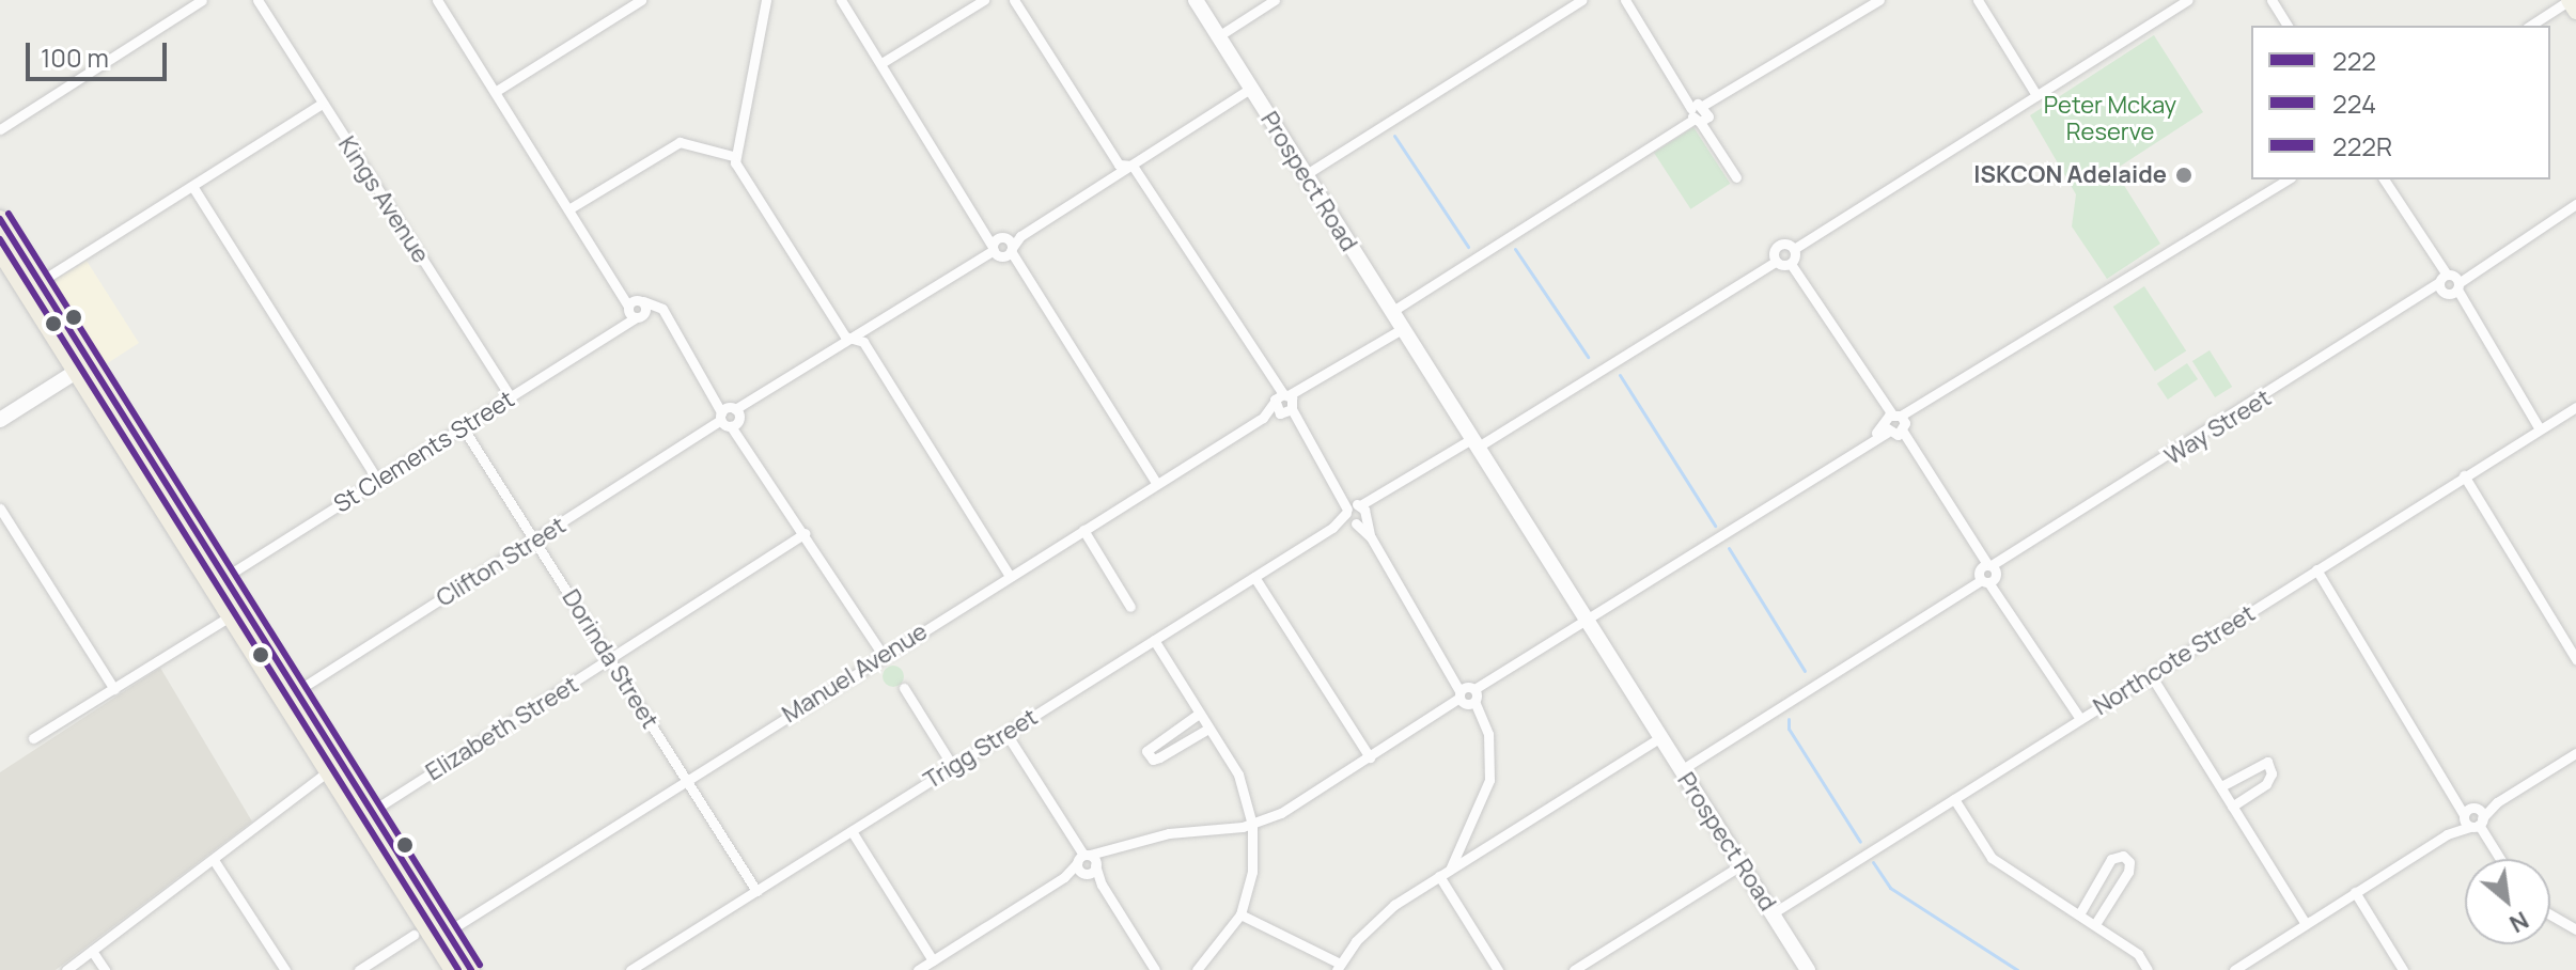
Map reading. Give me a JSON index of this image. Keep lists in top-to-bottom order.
{
  "streets": {
    "main road": ["Prospect Road"],
    "street": [
      "Kings Avenue",
      "Way Street",
      "St Clements Street",
      "Clifton Street",
      "Dorinda Street",
      "Northcote Street",
      "Manuel Avenue",
      "Elizabeth Street",
      "Trigg Street"
    ]
  },
  "crossings": [
    ["Prospect Road", "Way Street"],
    ["Prospect Road", "Clifton Street"],
    ["Prospect Road", "Northcote Street"],
    ["Prospect Road", "Manuel Avenue"],
    ["Prospect Road", "Trigg Street"],
    ["Kings Avenue", "St Clements Street"],
    ["St Clements Street", "Dorinda Street"],
    ["Clifton Street", "Dorinda Street"],
    ["Dorinda Street", "Manuel Avenue"],
    ["Dorinda Street", "Elizabeth Street"],
    ["Dorinda Street", "Trigg Street"]
  ],
  "parks": ["Peter Mckay Reserve"],
  "places": ["ISKCON Adelaide"],
  "lines": ["transit line 222R", "transit line 222", "transit line 224"],
  "legend": ["222", "224", "222R"],
  "scale_bar": "100 m",
  "north": "bottom right"
}
